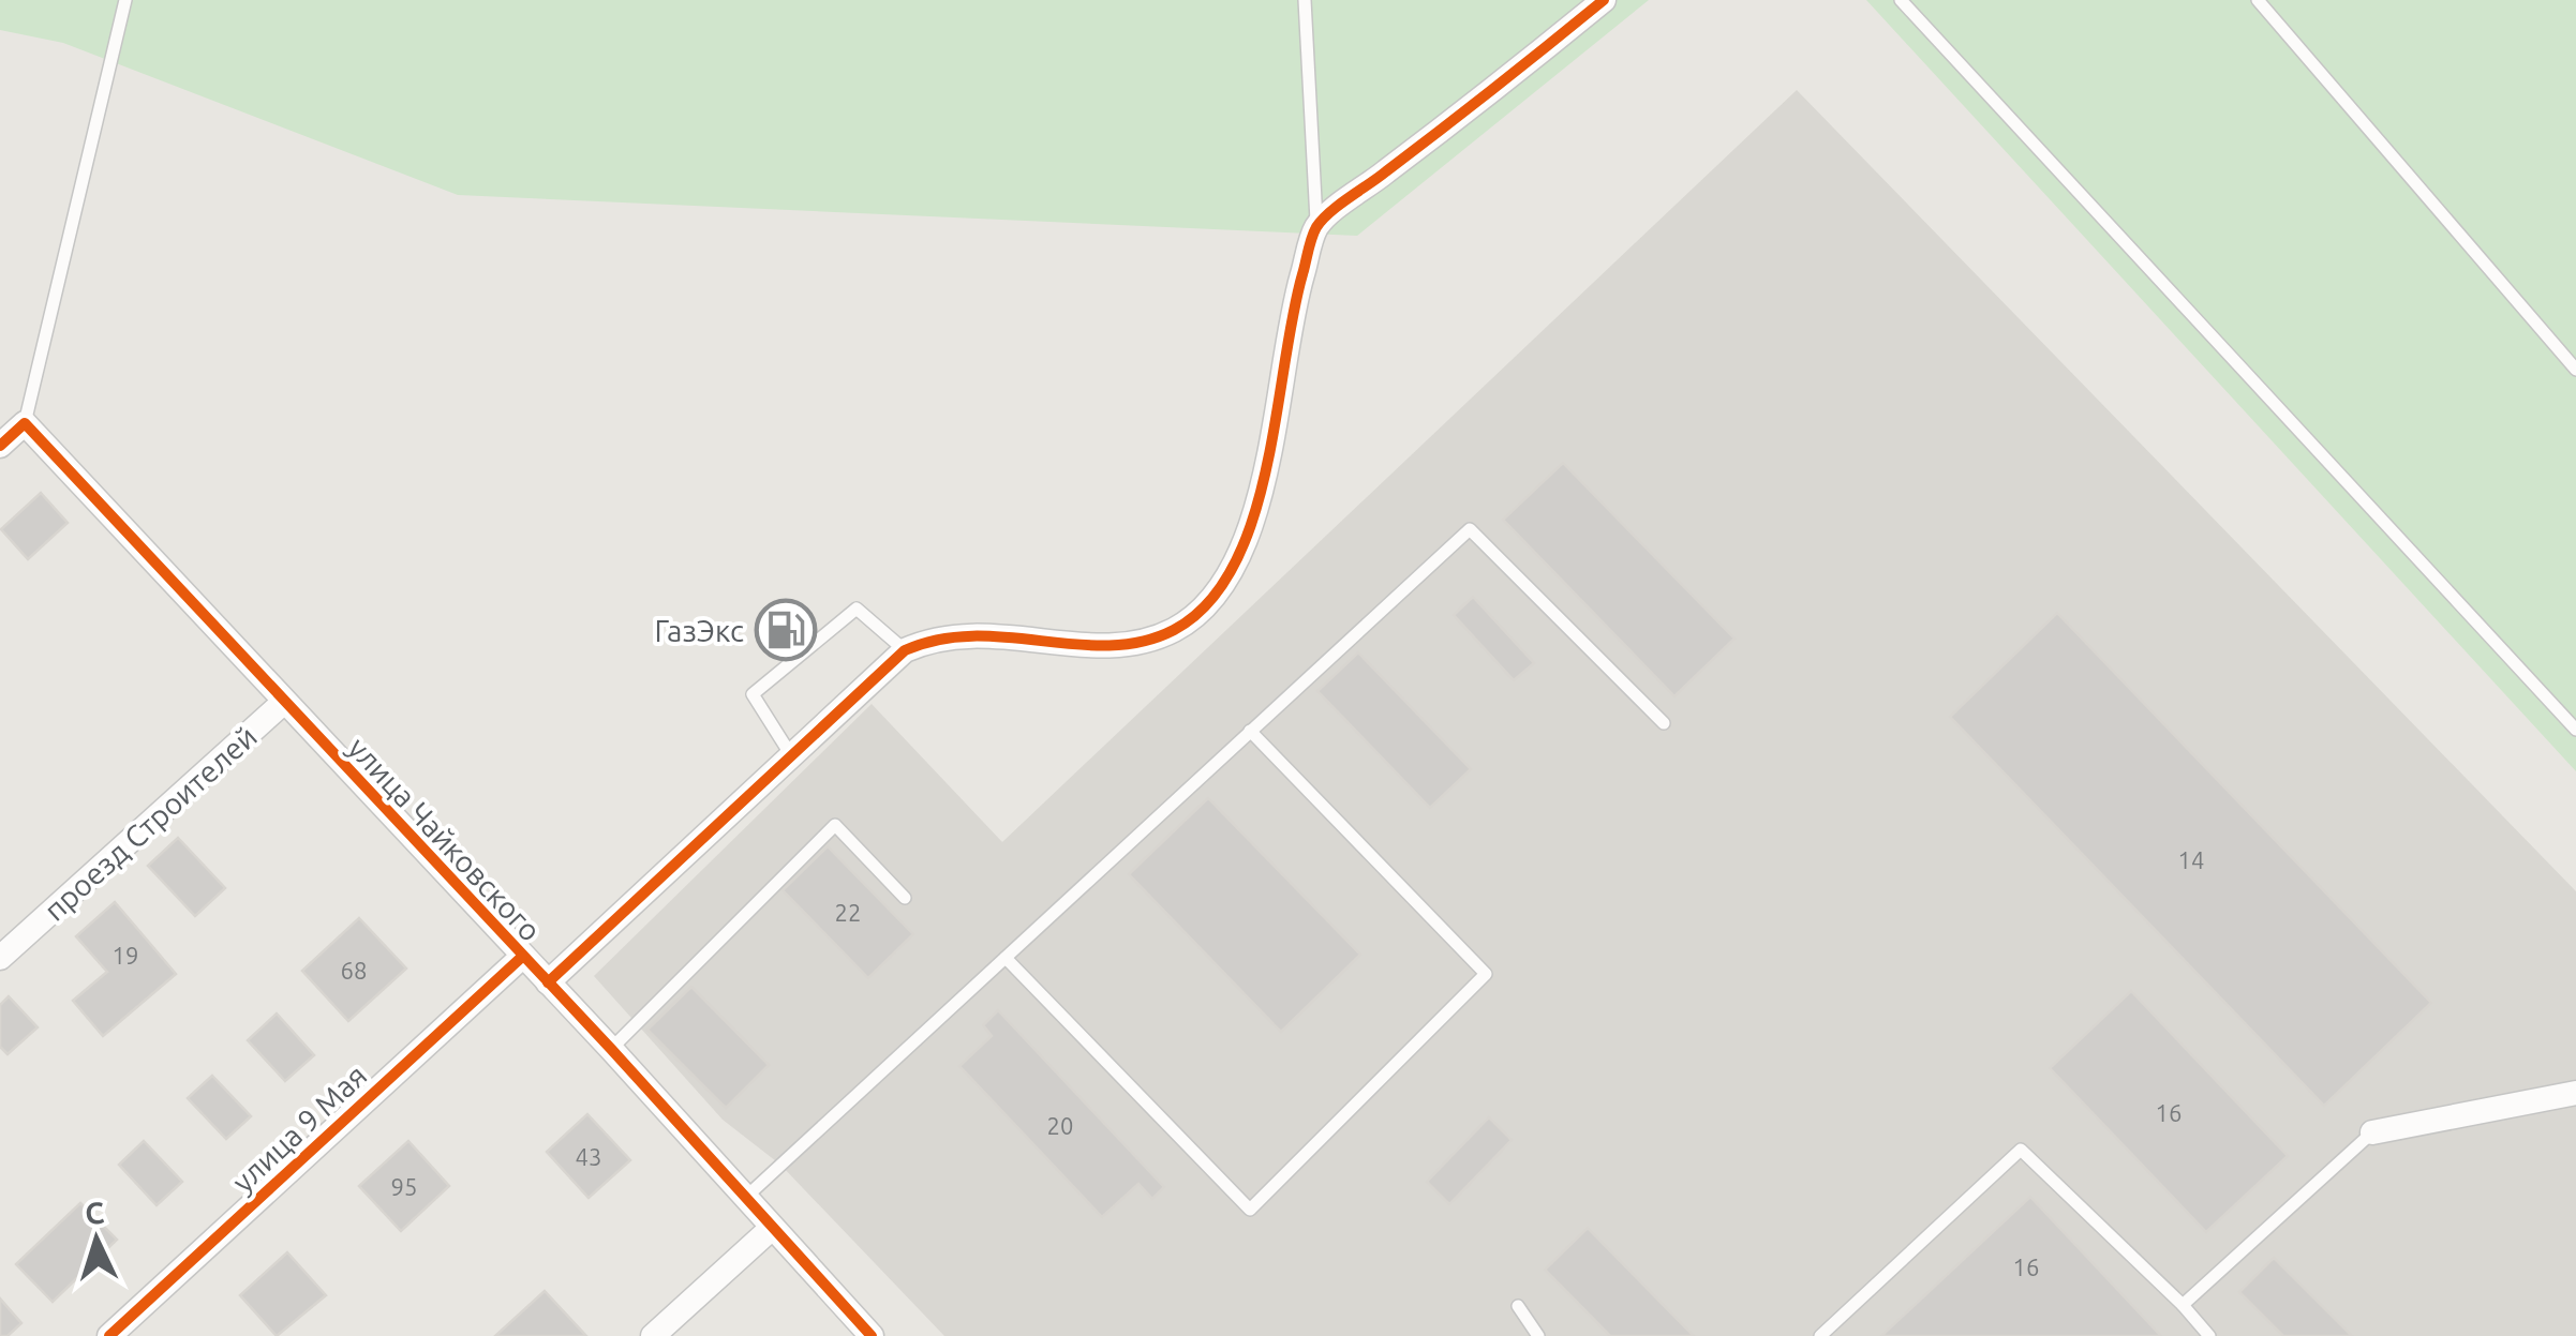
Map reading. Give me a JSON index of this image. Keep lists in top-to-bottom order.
{
  "streets": {
    "street": ["проезд Строителей", "улица Чайковского", "улица 9 Мая"]
  },
  "crossings": [
    ["проезд Строителей", "улица Чайковского"],
    ["улица Чайковского", "улица 9 Мая"]
  ],
  "places": {
    "fuel station": ["ГазЭкс"]
  },
  "house_numbers": [
    "14",
    "22",
    "19",
    "68",
    "16",
    "20",
    "43",
    "95",
    "16"
  ],
  "north": "top"
}
